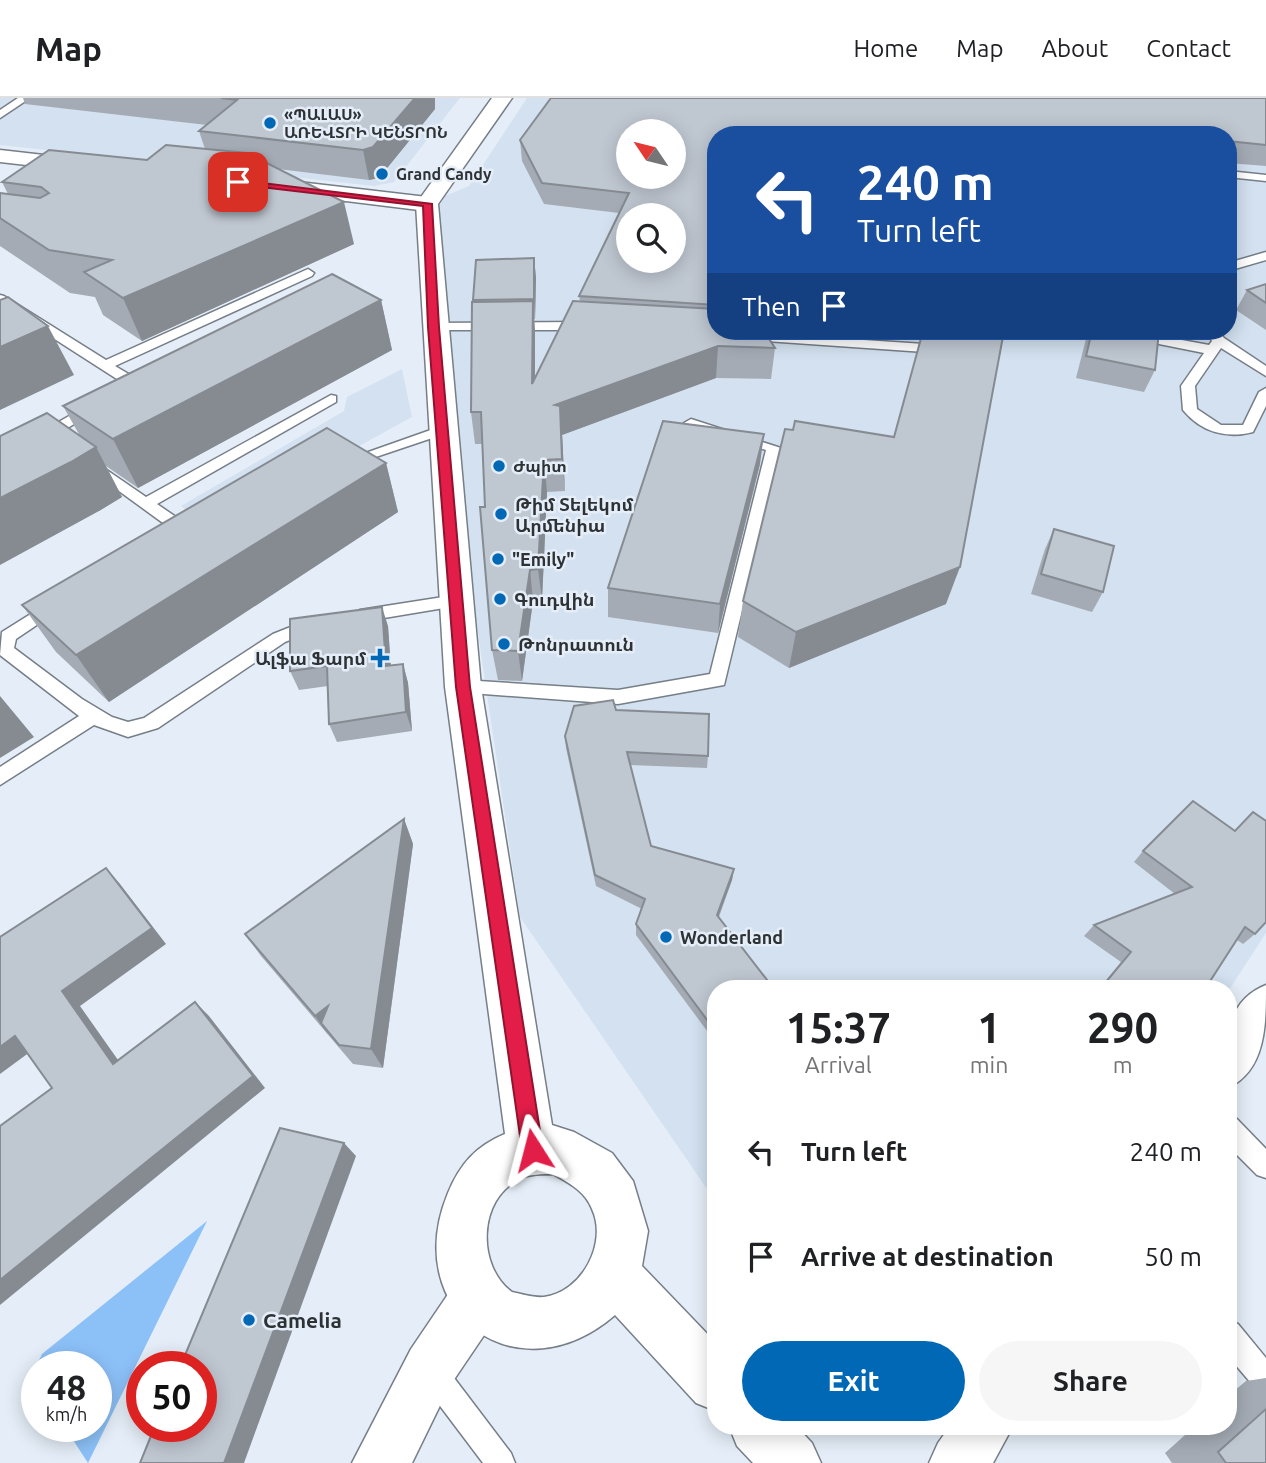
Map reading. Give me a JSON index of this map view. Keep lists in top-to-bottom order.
{
  "places": {
    "other": [
      "«ՊԱԼԱՍ» ԱՌԵՎՏՐԻ ԿԵՆՏՐՈՆ",
      "Grand Candy",
      "Ժպիտ",
      "Թիմ Տելեկոմ Արմենիա",
      "\"Emily\"",
      "Գուդվին",
      "Թոնրատուն",
      "Wonderland",
      "Camelia"
    ],
    "health": ["Ալֆա Ֆարմ"]
  },
  "north": "top left",
  "page": {
    "header": "Map",
    "nav": [
      "Home",
      "Map",
      "About",
      "Contact"
    ],
    "turn": ["240 m", "Turn left"],
    "then": "Then",
    "eta": [
      "15:37",
      "Arrival",
      "1",
      "min",
      "290",
      "m"
    ],
    "list": [
      {
        "name": "Turn left",
        "value": "240 m"
      },
      {
        "name": "Arrive at destination",
        "value": "50 m"
      }
    ],
    "buttons": ["Exit", "Share"],
    "speed": "48 km/h",
    "limit": "50"
  }
}
